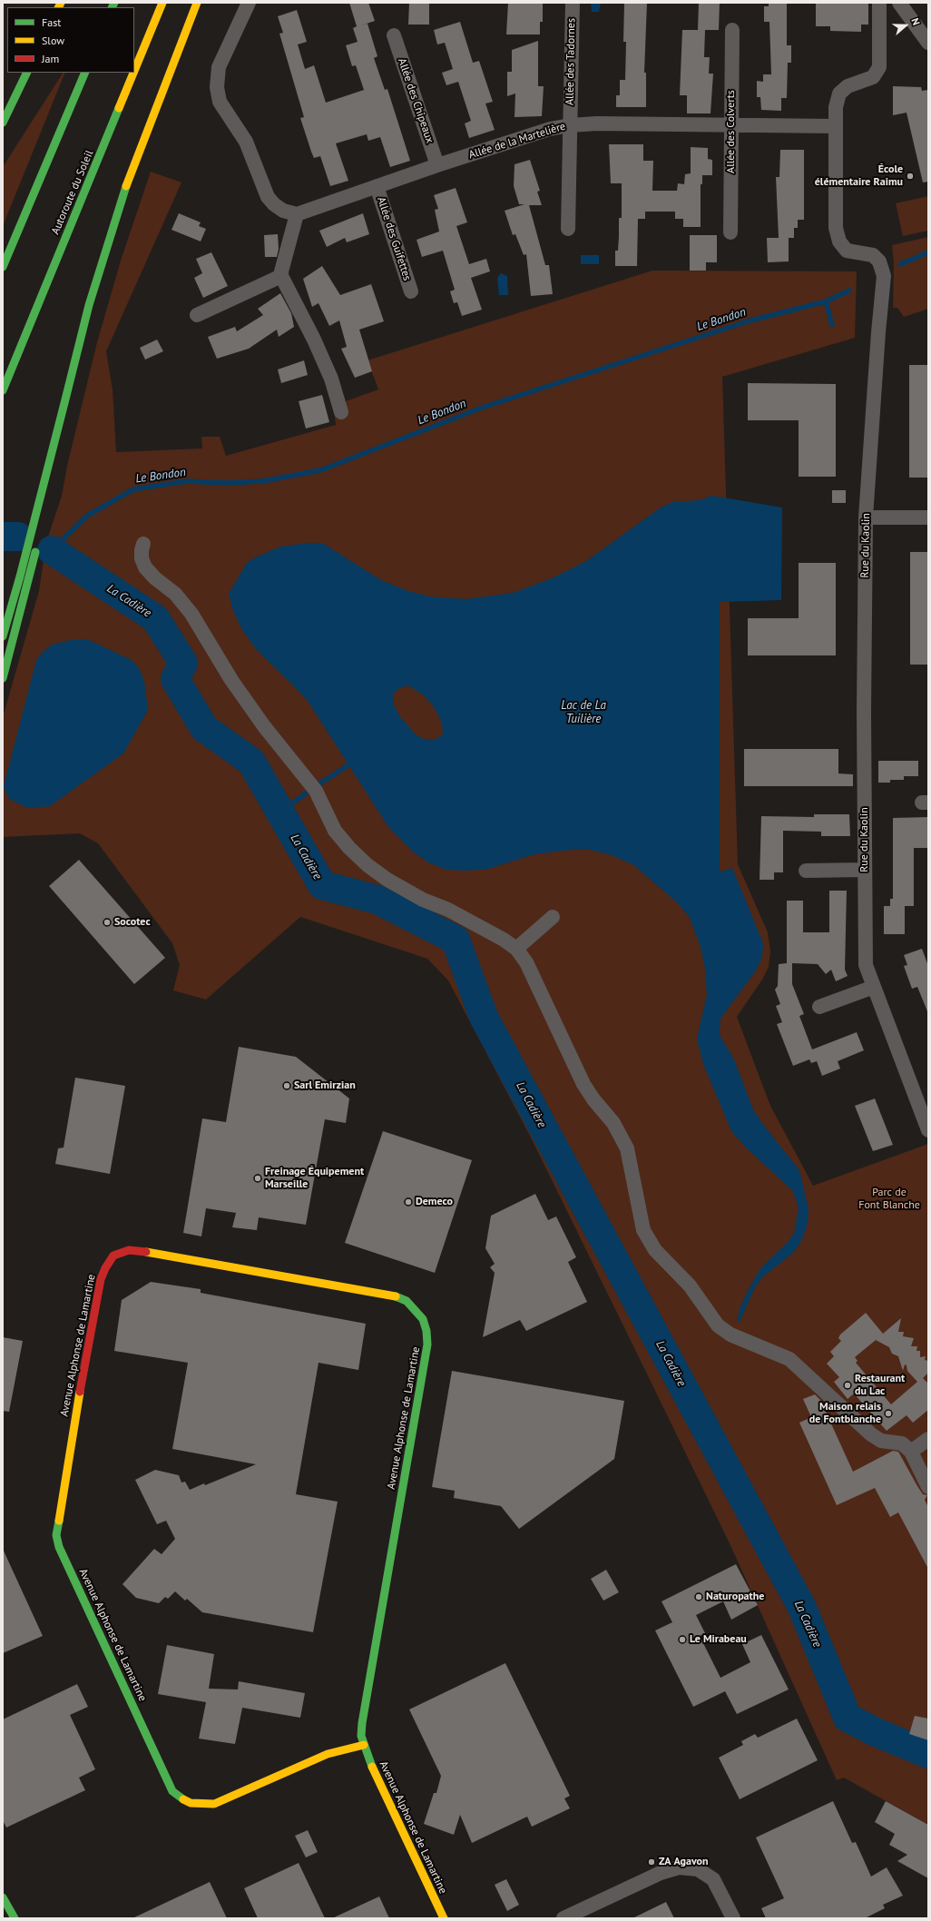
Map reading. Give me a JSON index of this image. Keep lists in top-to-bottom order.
{
  "streets": {
    "main road": ["Autoroute du Soleil", "Avenue Alphonse de Lamartine"],
    "street": [
      "Allée des Tadornes",
      "Allée des Chipeaux",
      "Allée des Colverts",
      "Allée de la Martelière",
      "Allée des Guifettes",
      "Rue du Kaolin"
    ]
  },
  "crossings": [
    ["Allée des Tadornes", "Allée de la Martelière"],
    ["Allée des Chipeaux", "Allée de la Martelière"],
    ["Allée des Colverts", "Allée de la Martelière"],
    ["Allée de la Martelière", "Allée des Guifettes"],
    ["Allée de la Martelière", "Rue du Kaolin"]
  ],
  "water": ["Le Bondon", "La Cadière", "Lac de La Tuilière"],
  "parks": ["Parc de Font Blanche"],
  "places": [
    "École élémentaire Raimu",
    "Socotec",
    "Sarl Emirzian",
    "Freinage Équipement Marseille",
    "Demeco",
    "Restaurant du Lac",
    "Maison relais de Fontblanche",
    "Naturopathe",
    "Le Mirabeau",
    "ZA Agavon"
  ],
  "legend": ["Fast", "Slow", "Jam"],
  "north": "right"
}
